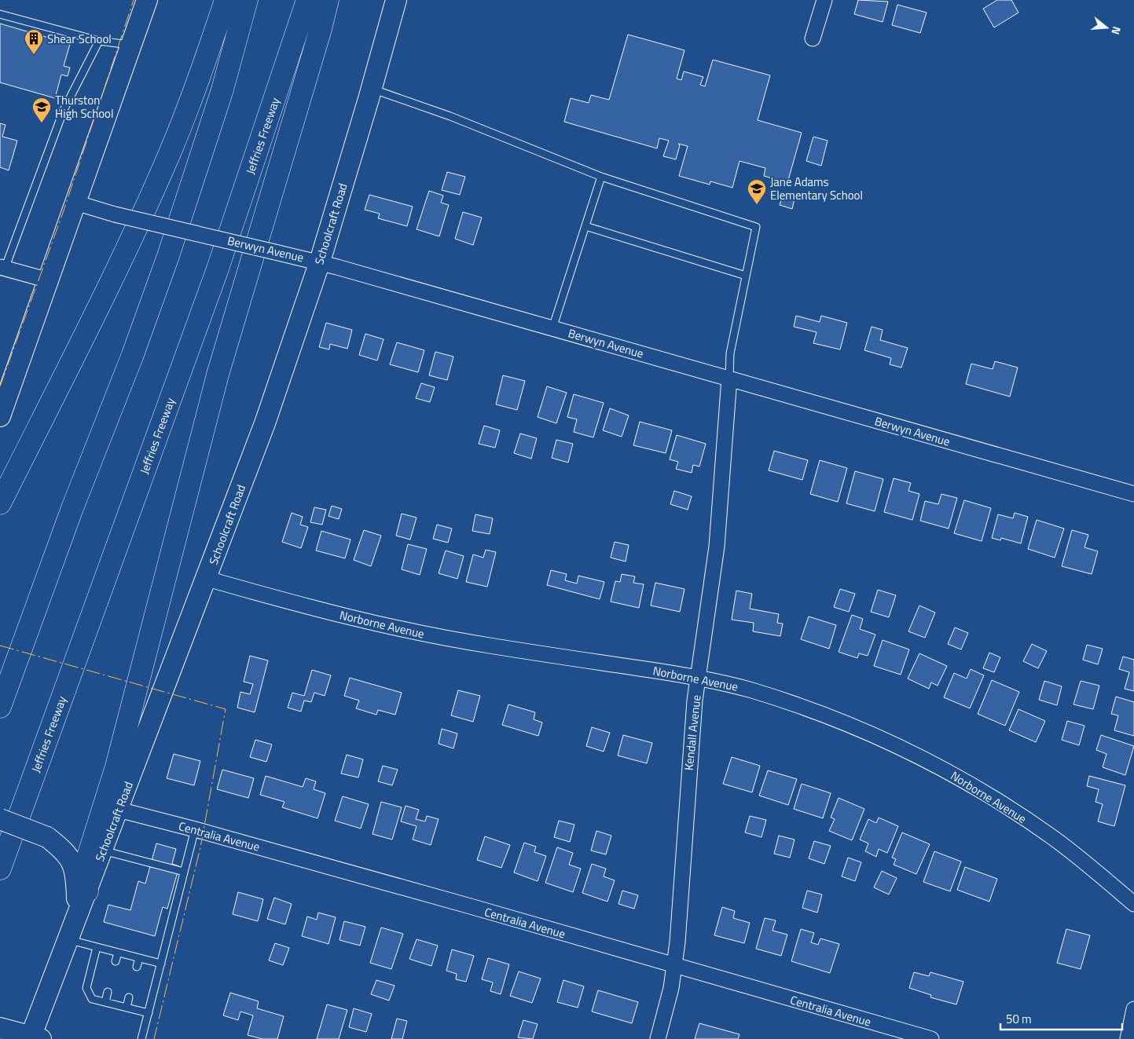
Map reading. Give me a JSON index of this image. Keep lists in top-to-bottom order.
{
  "streets": {
    "highway": ["Jeffries Freeway"],
    "main road": ["Schoolcraft Road"],
    "street": [
      "Berwyn Avenue",
      "Norborne Avenue",
      "Kendall Avenue",
      "Centralia Avenue"
    ]
  },
  "crossings": [
    ["Schoolcraft Road", "Berwyn Avenue"],
    ["Schoolcraft Road", "Norborne Avenue"],
    ["Schoolcraft Road", "Centralia Avenue"],
    ["Berwyn Avenue", "Kendall Avenue"],
    ["Norborne Avenue", "Kendall Avenue"],
    ["Kendall Avenue", "Centralia Avenue"]
  ],
  "places": {
    "building": ["Shear School"],
    "school or university": ["Thurston High School", "Jane Adams Elementary School"]
  },
  "scale_bar": "50 m",
  "north": "right"
}
